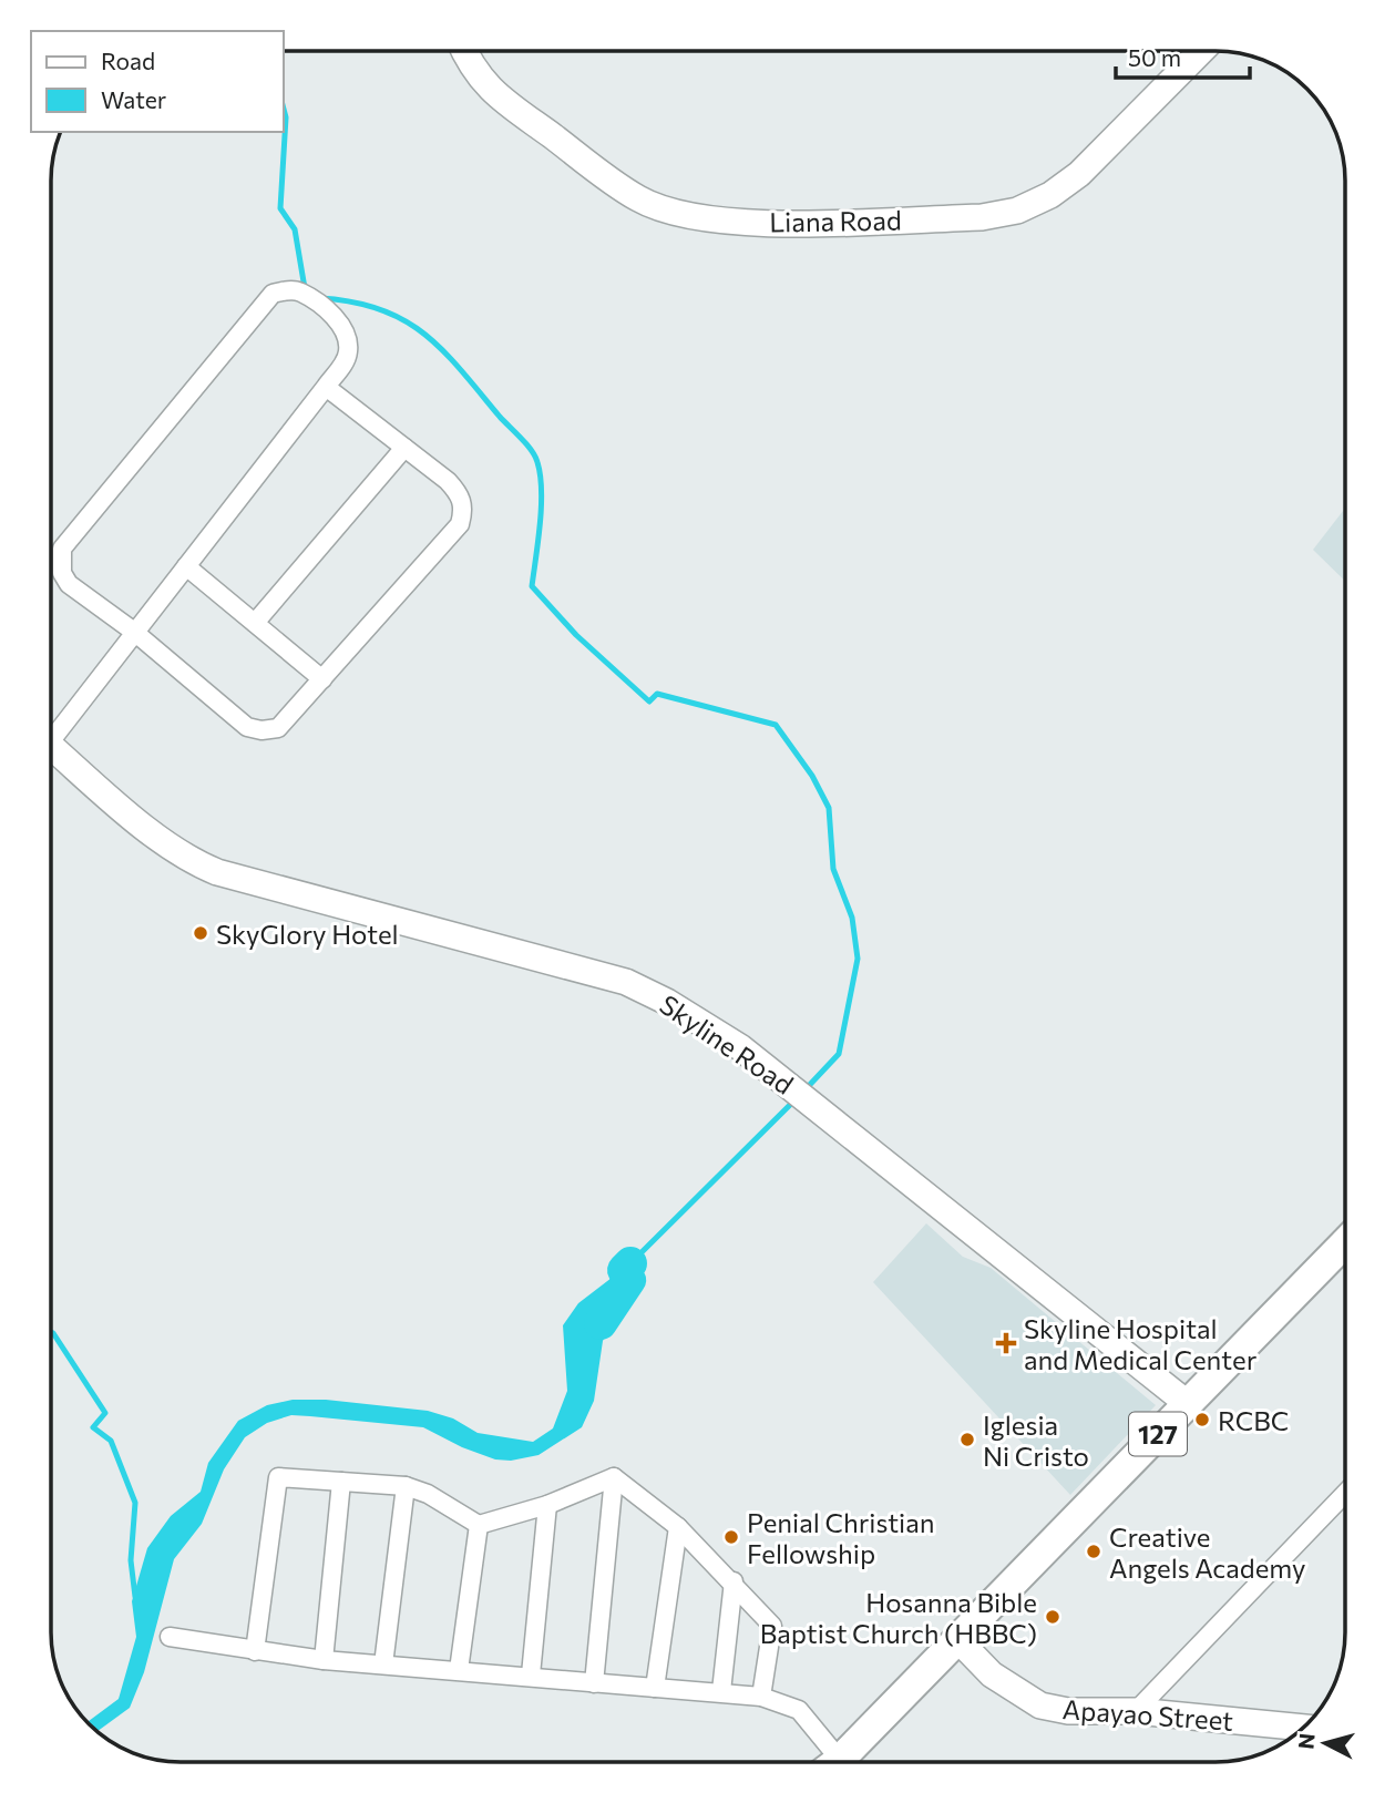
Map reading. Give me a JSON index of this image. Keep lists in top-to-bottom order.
{
  "streets": {
    "main road": [
      "Liana Road",
      "Skyline Road",
      "127",
      "Apayao Street"
    ]
  },
  "crossings": [
    ["Skyline Road", "127"],
    ["127", "Apayao Street"]
  ],
  "places": {
    "other": [
      "SkyGlory Hotel",
      "RCBC",
      "Iglesia Ni Cristo",
      "Penial Christian Fellowship",
      "Creative Angels Academy",
      "Hosanna Bible Baptist Church (HBBC)"
    ],
    "health": ["Skyline Hospital and Medical Center"]
  },
  "legend": ["Road", "Water"],
  "scale_bar": "50 m",
  "north": "left"
}
